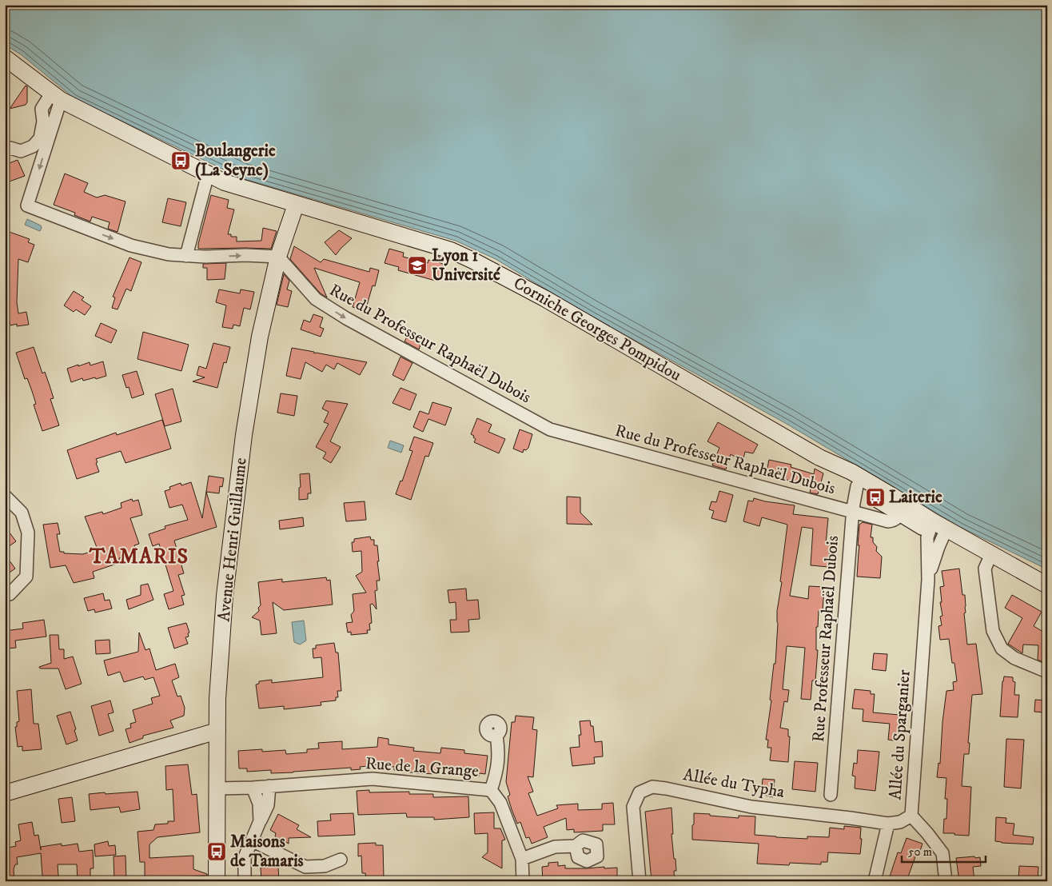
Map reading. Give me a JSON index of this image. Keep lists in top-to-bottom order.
{
  "streets": {
    "main road": ["Corniche Georges Pompidou", "Avenue Henri Guillaume"],
    "street": [
      "Rue du Professeur Raphaël Dubois",
      "Rue Professeur Raphaël Dubois",
      "Allée du Sparganier",
      "Rue de la Grange",
      "Allée du Typha"
    ]
  },
  "crossings": [
    ["Corniche Georges Pompidou", "Rue du Professeur Raphaël Dubois"],
    ["Corniche Georges Pompidou", "Avenue Henri Guillaume"],
    ["Corniche Georges Pompidou", "Rue Professeur Raphaël Dubois"],
    ["Corniche Georges Pompidou", "Allée du Sparganier"],
    ["Rue du Professeur Raphaël Dubois", "Avenue Henri Guillaume"],
    ["Rue du Professeur Raphaël Dubois", "Rue Professeur Raphaël Dubois"],
    ["Avenue Henri Guillaume", "Rue de la Grange"],
    ["Allée du Sparganier", "Allée du Typha"]
  ],
  "one_way": ["Rue du Professeur Raphaël Dubois"],
  "districts": ["TAMARIS"],
  "places": {
    "bus stop": ["Boulangerie (La Seyne)", "Laiterie", "Maisons de Tamaris"],
    "school or university": ["Lyon 1 Université"]
  },
  "scale_bar": "50 m"
}
